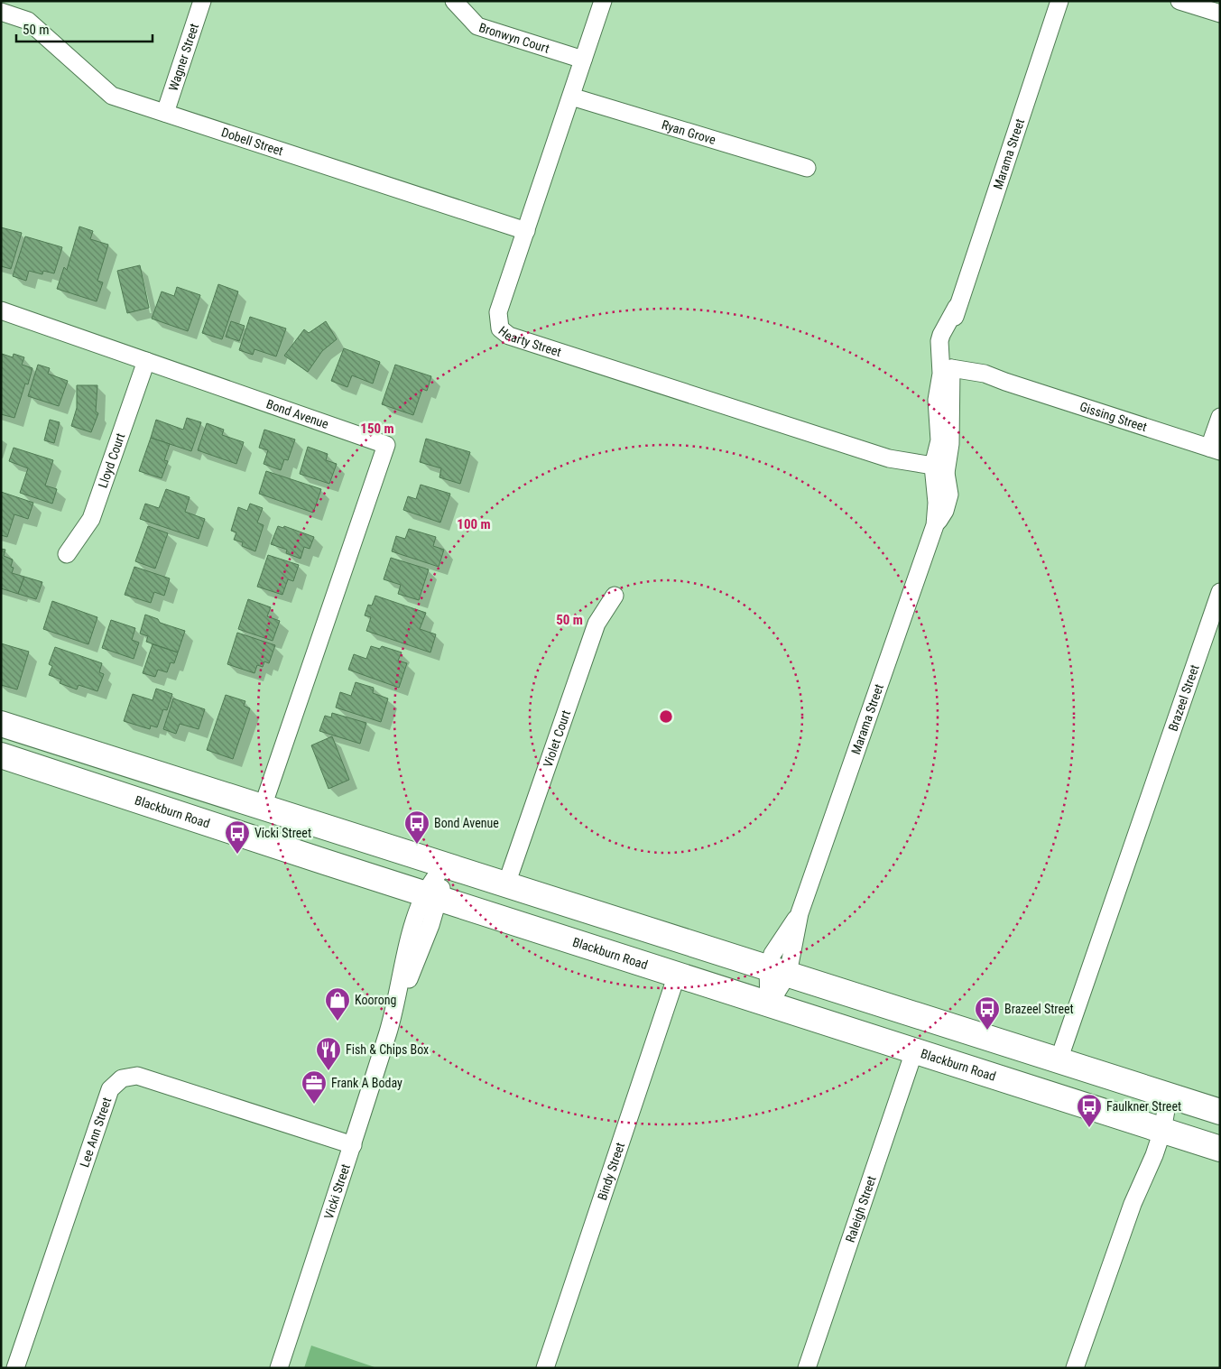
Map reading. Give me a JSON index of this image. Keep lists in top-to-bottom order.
{
  "streets": {
    "main road": ["Blackburn Road"],
    "street": [
      "Bronwyn Court",
      "Wagner Street",
      "Ryan Grove",
      "Dobell Street",
      "Marama Street",
      "Hearty Street",
      "Bond Avenue",
      "Gissing Street",
      "Lloyd Court",
      "Brazeel Street",
      "Violet Court",
      "Lee Ann Street",
      "Bindy Street",
      "Vicki Street",
      "Raleigh Street"
    ]
  },
  "crossings": [
    ["Bronwyn Court", "Hearty Street"],
    ["Wagner Street", "Dobell Street"],
    ["Ryan Grove", "Hearty Street"],
    ["Dobell Street", "Hearty Street"],
    ["Marama Street", "Hearty Street"],
    ["Marama Street", "Gissing Street"],
    ["Bond Avenue", "Lloyd Court"],
    ["Blackburn Road", "Bindy Street"],
    ["Blackburn Road", "Vicki Street"],
    ["Blackburn Road", "Raleigh Street"],
    ["Lee Ann Street", "Vicki Street"]
  ],
  "places": {
    "bus stop": [
      "Bond Avenue",
      "Vicki Street",
      "Brazeel Street",
      "Faulkner Street"
    ],
    "shop": ["Koorong"],
    "restaurant": ["Fish & Chips Box"],
    "office": ["Frank A Boday"]
  },
  "scale_bar": "50 m",
  "rings": ["150 m", "100 m", "50 m"]
}
